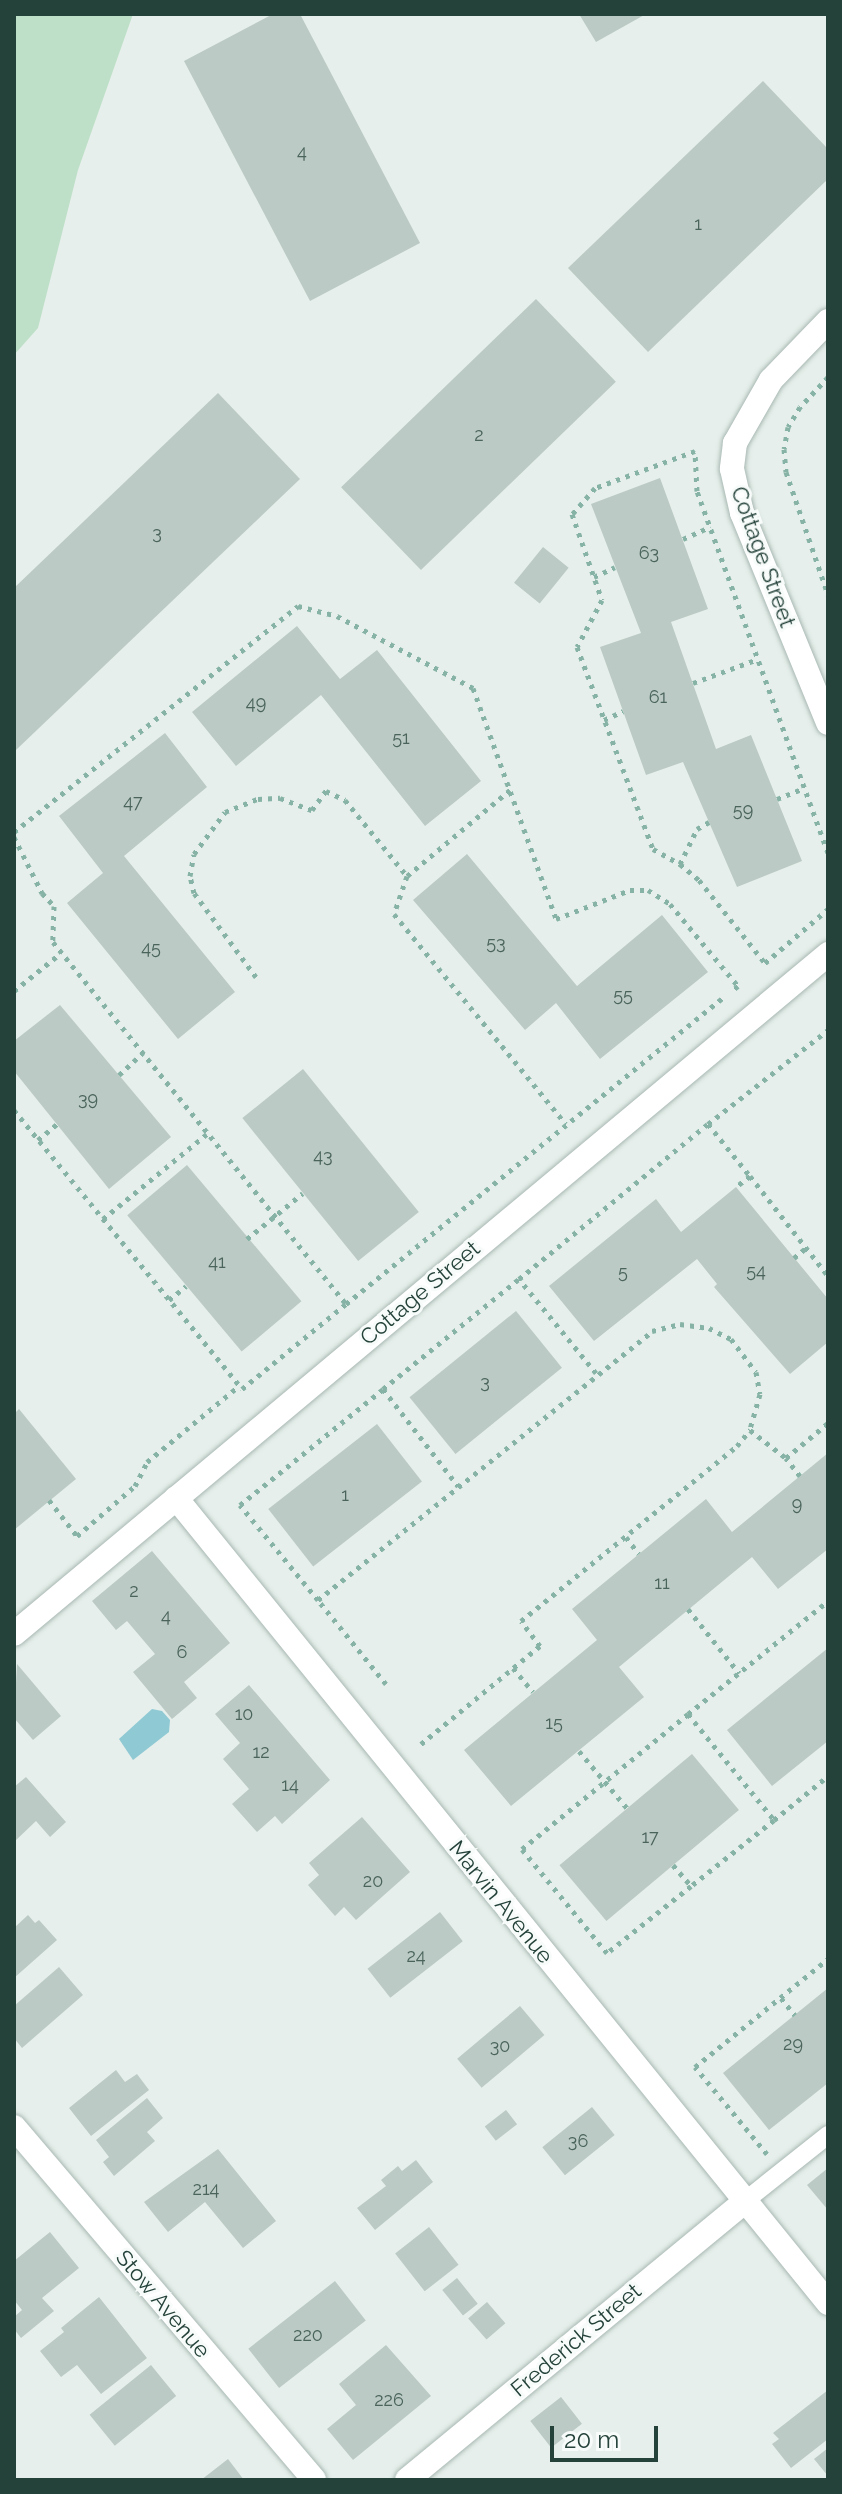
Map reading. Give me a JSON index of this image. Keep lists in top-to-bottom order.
{
  "streets": {
    "street": [
      "Cottage Street",
      "Marvin Avenue",
      "Stow Avenue",
      "Frederick Street"
    ]
  },
  "crossings": [
    ["Cottage Street", "Marvin Avenue"],
    ["Marvin Avenue", "Frederick Street"]
  ],
  "house_numbers": [
    "4",
    "1",
    "2",
    "3",
    "63",
    "61",
    "49",
    "51",
    "47",
    "59",
    "53",
    "45",
    "55",
    "39",
    "43",
    "41",
    "54",
    "5",
    "3",
    "1",
    "9",
    "11",
    "2",
    "4",
    "6",
    "10",
    "15",
    "12",
    "14",
    "17",
    "20",
    "24",
    "29",
    "30",
    "36",
    "214",
    "220",
    "226"
  ],
  "scale_bar": "20 m"
}
